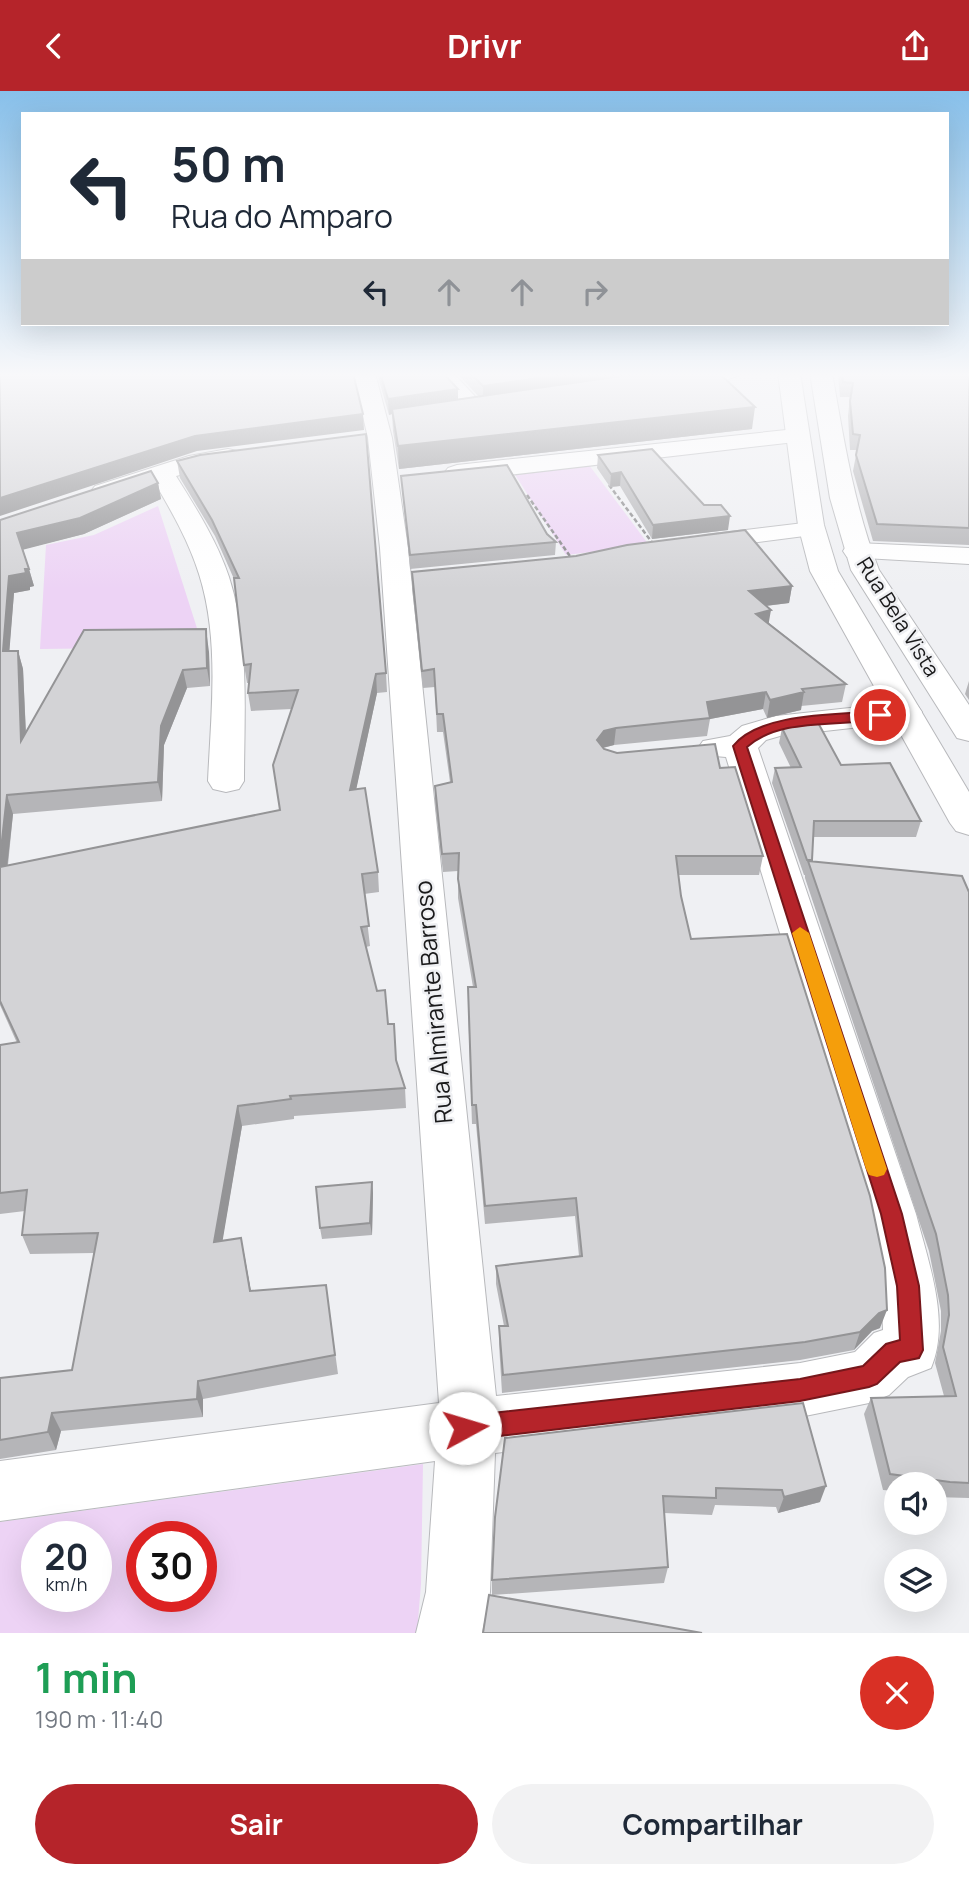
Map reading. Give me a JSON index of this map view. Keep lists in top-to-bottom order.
{
  "streets": {
    "street": ["Rua Bela Vista", "Rua Almirante Barroso"]
  },
  "page": {
    "header": "Drivr",
    "turn": ["50 m", "Rua do Amparo"],
    "speed": "20 km/h",
    "limit": "30",
    "heading": ["1 min", "190 m · 11:40"],
    "buttons": ["Sair", "Compartilhar"]
  }
}
